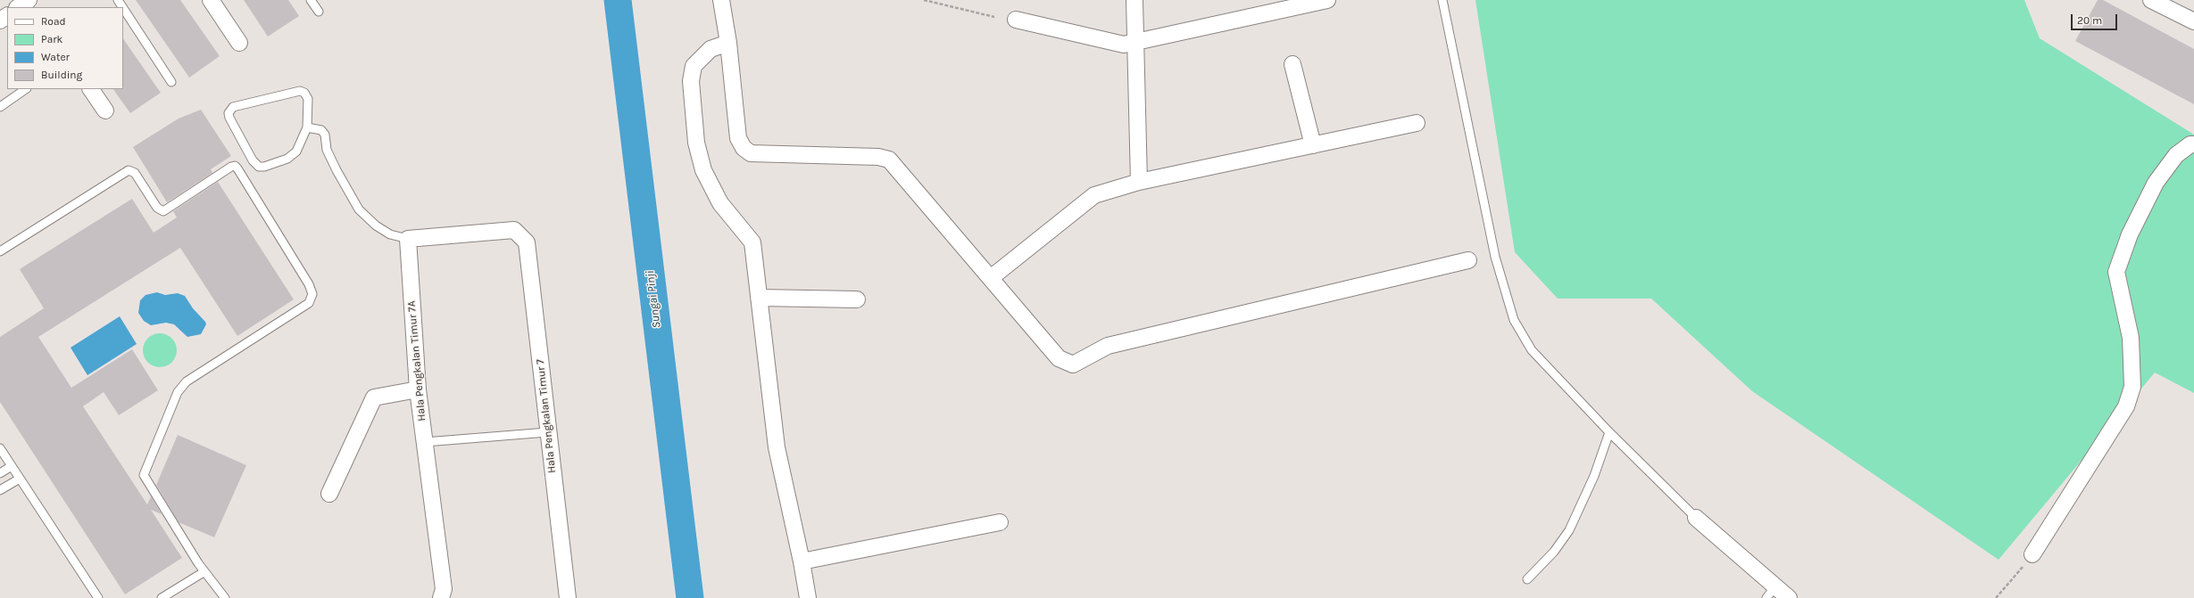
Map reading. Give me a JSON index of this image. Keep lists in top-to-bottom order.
{
  "streets": {
    "street": ["Hala Pengkalan Timur 7A", "Hala Pengkalan Timur 7"]
  },
  "crossings": [
    ["Hala Pengkalan Timur 7A", "Hala Pengkalan Timur 7"]
  ],
  "water": ["Sungai Pinji"],
  "legend": [
    "Road",
    "Park",
    "Water",
    "Building"
  ],
  "scale_bar": "20 m"
}
